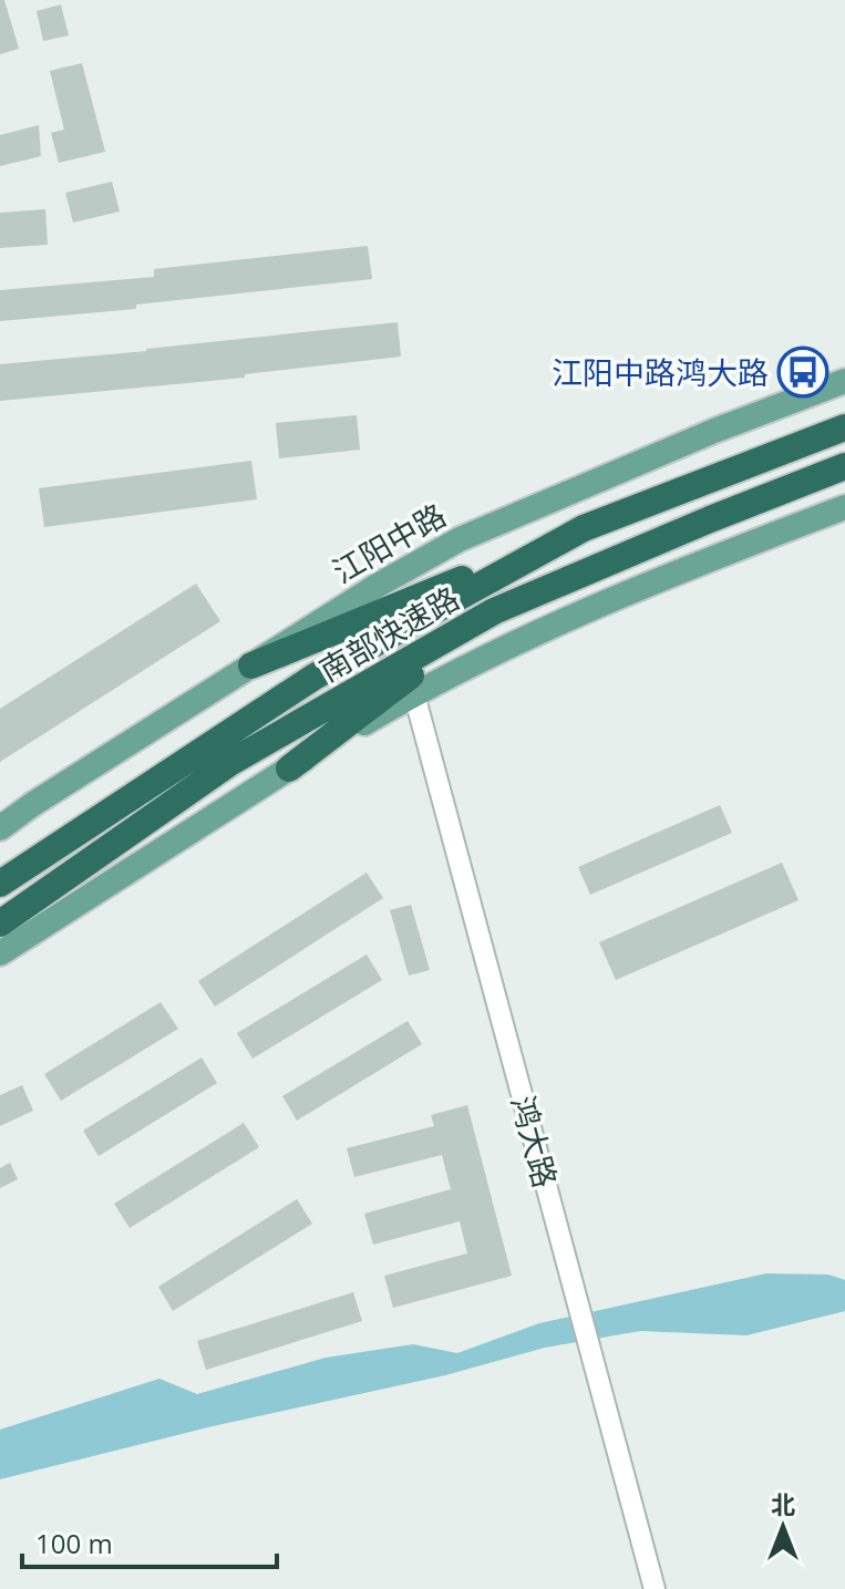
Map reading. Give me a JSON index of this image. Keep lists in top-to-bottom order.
{
  "streets": {
    "highway": ["南部快速路"],
    "main road": ["江阳中路"],
    "street": ["鸿大路"]
  },
  "places": {
    "bus stop": ["江阳中路鸿大路"]
  },
  "scale_bar": "100 m",
  "north": "top"
}
